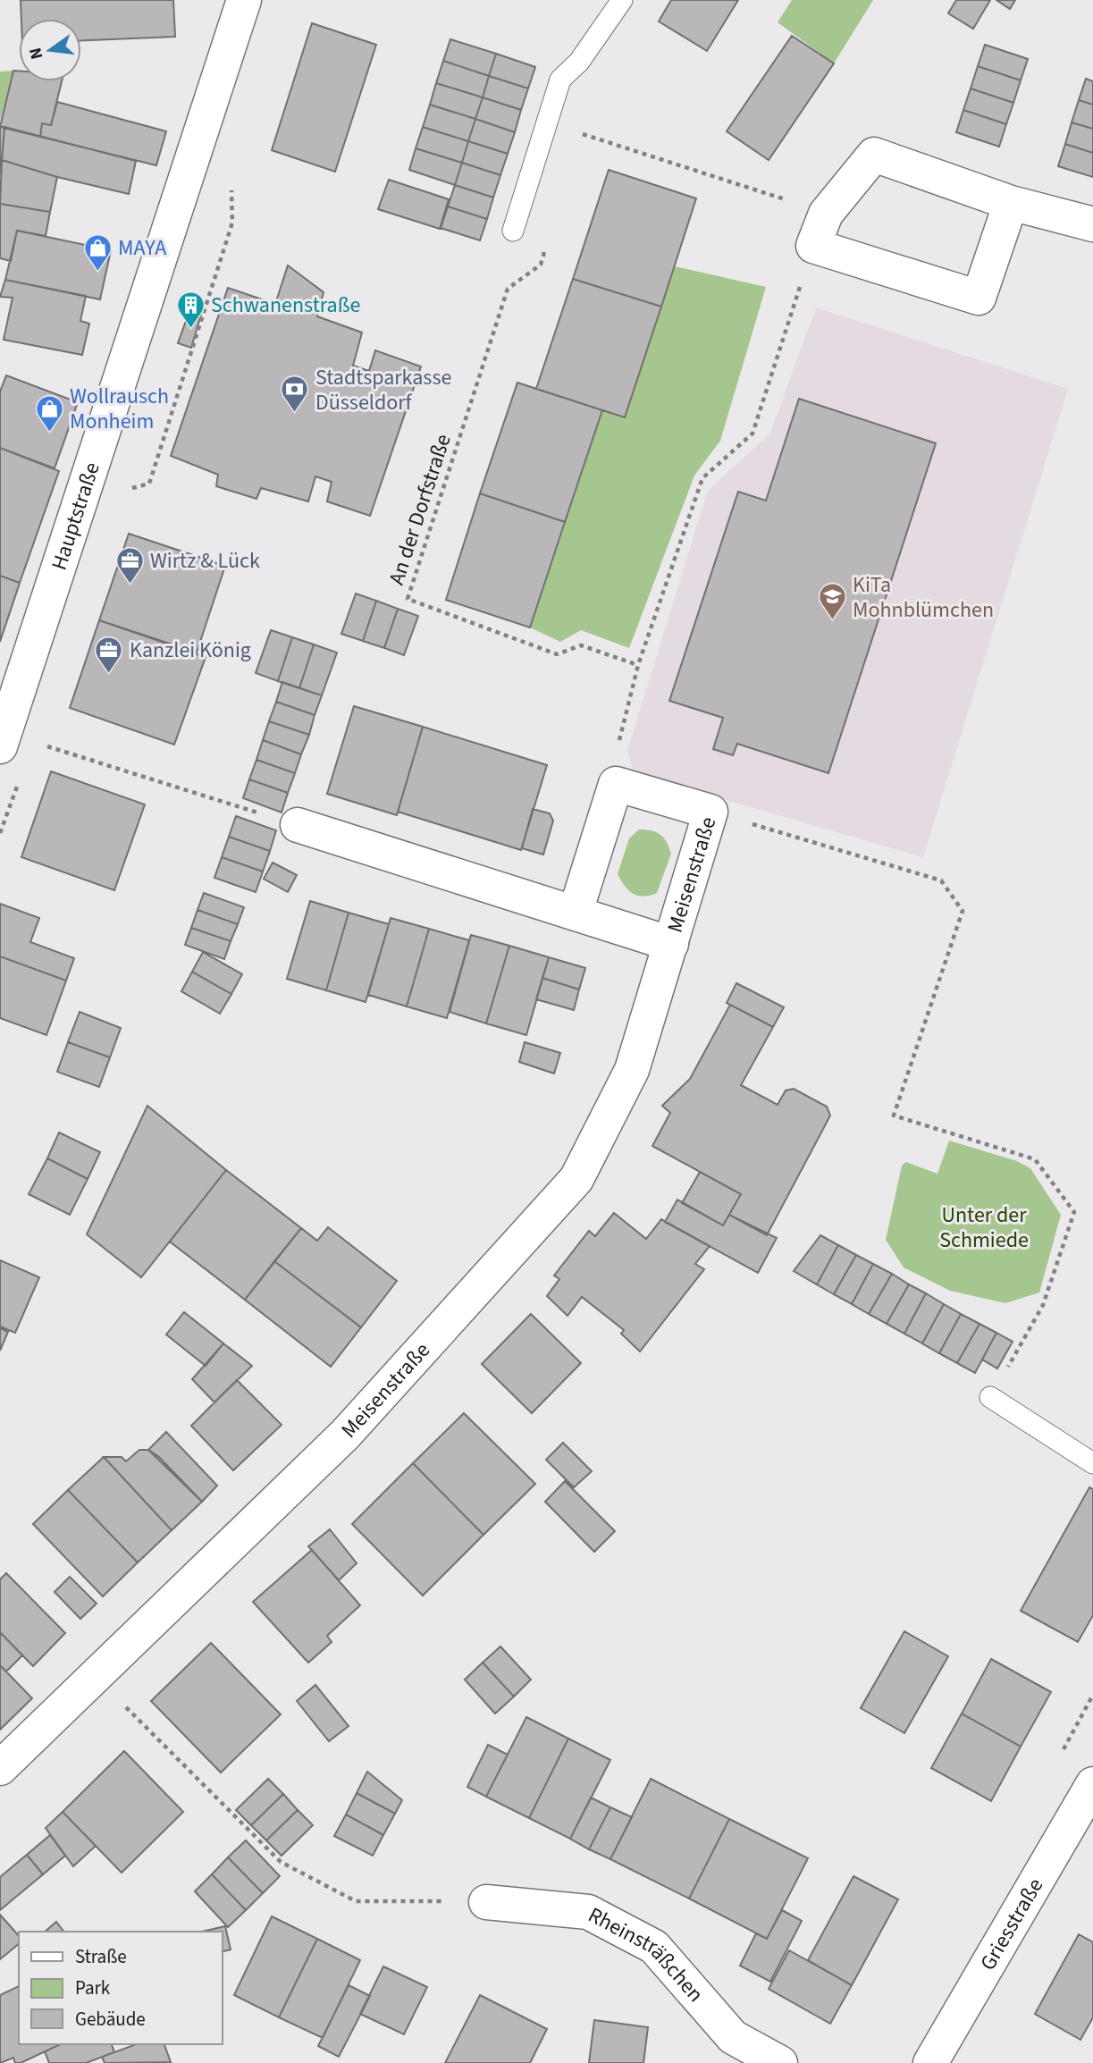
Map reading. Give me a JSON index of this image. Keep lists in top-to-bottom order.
{
  "streets": {
    "street": [
      "Hauptstraße",
      "Meisenstraße",
      "Griesstraße",
      "Rheinsträßchen"
    ],
    "path": ["An der Dorfstraße"]
  },
  "parks": ["Unter der Schmiede"],
  "places": {
    "shop": ["MAYA", "Wollrausch Monheim"],
    "building": ["Schwanenstraße"],
    "bank": ["Stadtsparkasse Düsseldorf"],
    "office": ["Wirtz & Lück", "Kanzlei König"],
    "school or university": ["KiTa Mohnblümchen"]
  },
  "legend": ["Straße", "Park", "Gebäude"],
  "north": "left"
}
